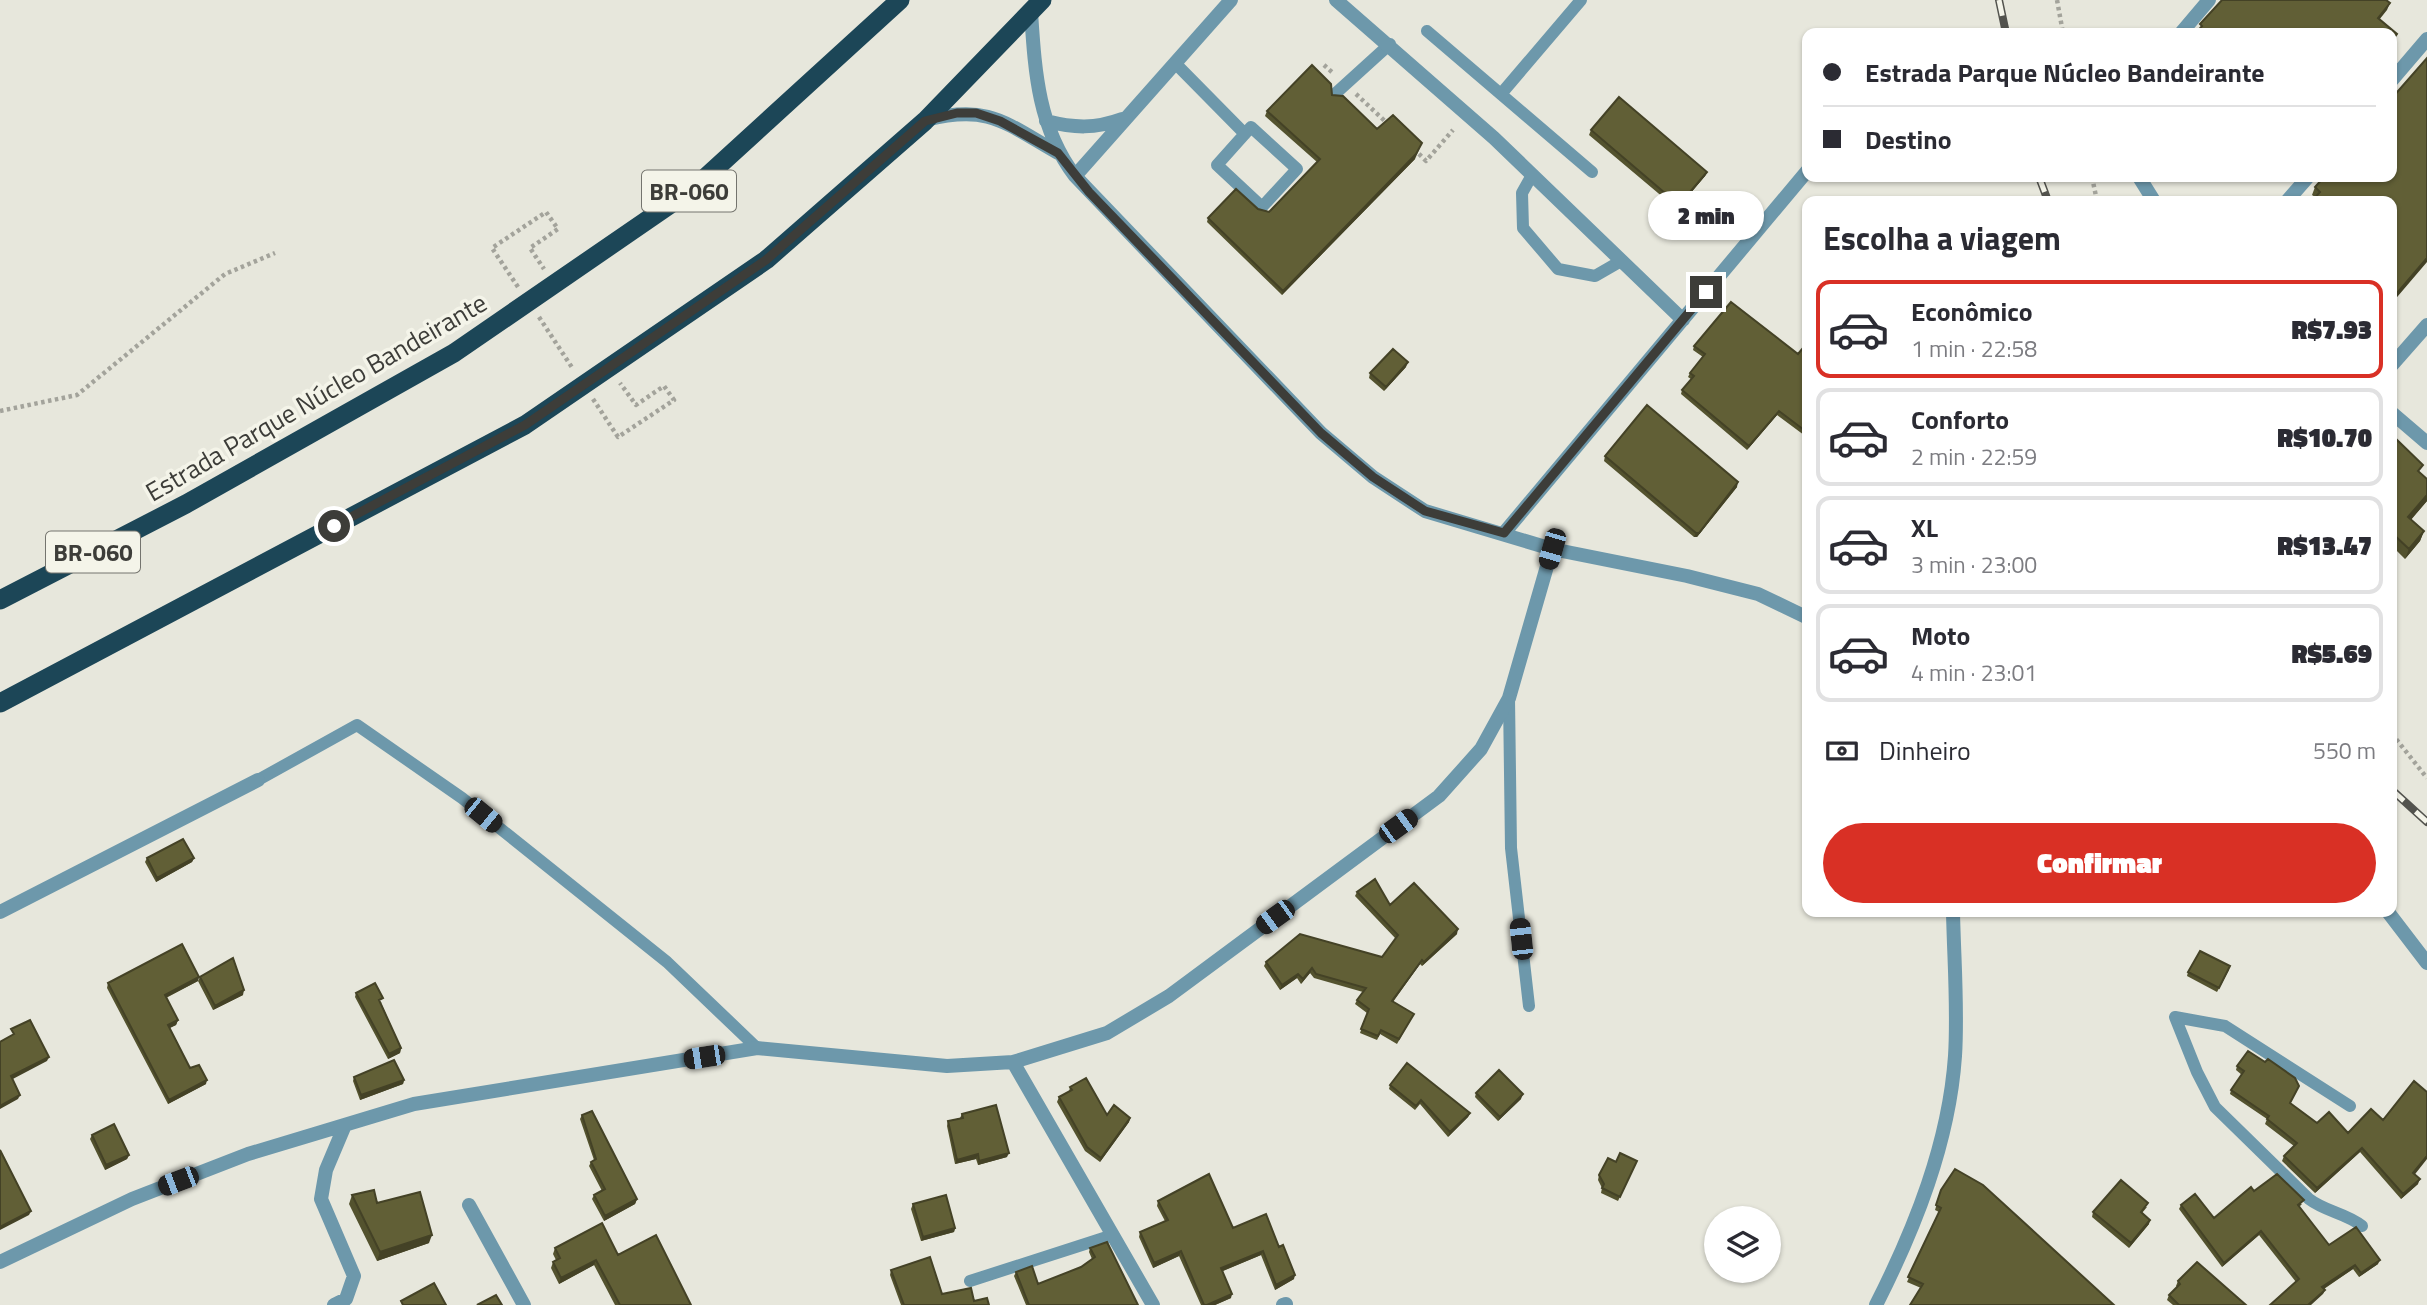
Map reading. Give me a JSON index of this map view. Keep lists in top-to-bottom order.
{
  "streets": {
    "highway": ["BR-060", "Estrada Parque Núcleo Bandeirante"]
  },
  "page": {
    "banner": ["Estrada Parque Núcleo Bandeirante", "Destino"],
    "bubble": "2 min",
    "heading": "Escolha a viagem",
    "list": [
      {
        "name": "Econômico",
        "note": "1 min · 22:58",
        "value": "R$7.93"
      },
      {
        "name": "Conforto",
        "note": "2 min · 22:59",
        "value": "R$10.70"
      },
      {
        "name": "XL",
        "note": "3 min · 23:00",
        "value": "R$13.47"
      },
      {
        "name": "Moto",
        "note": "4 min · 23:01",
        "value": "R$5.69"
      }
    ],
    "pay": ["Dinheiro", "550 m"],
    "buttons": "Confirmar"
  }
}
